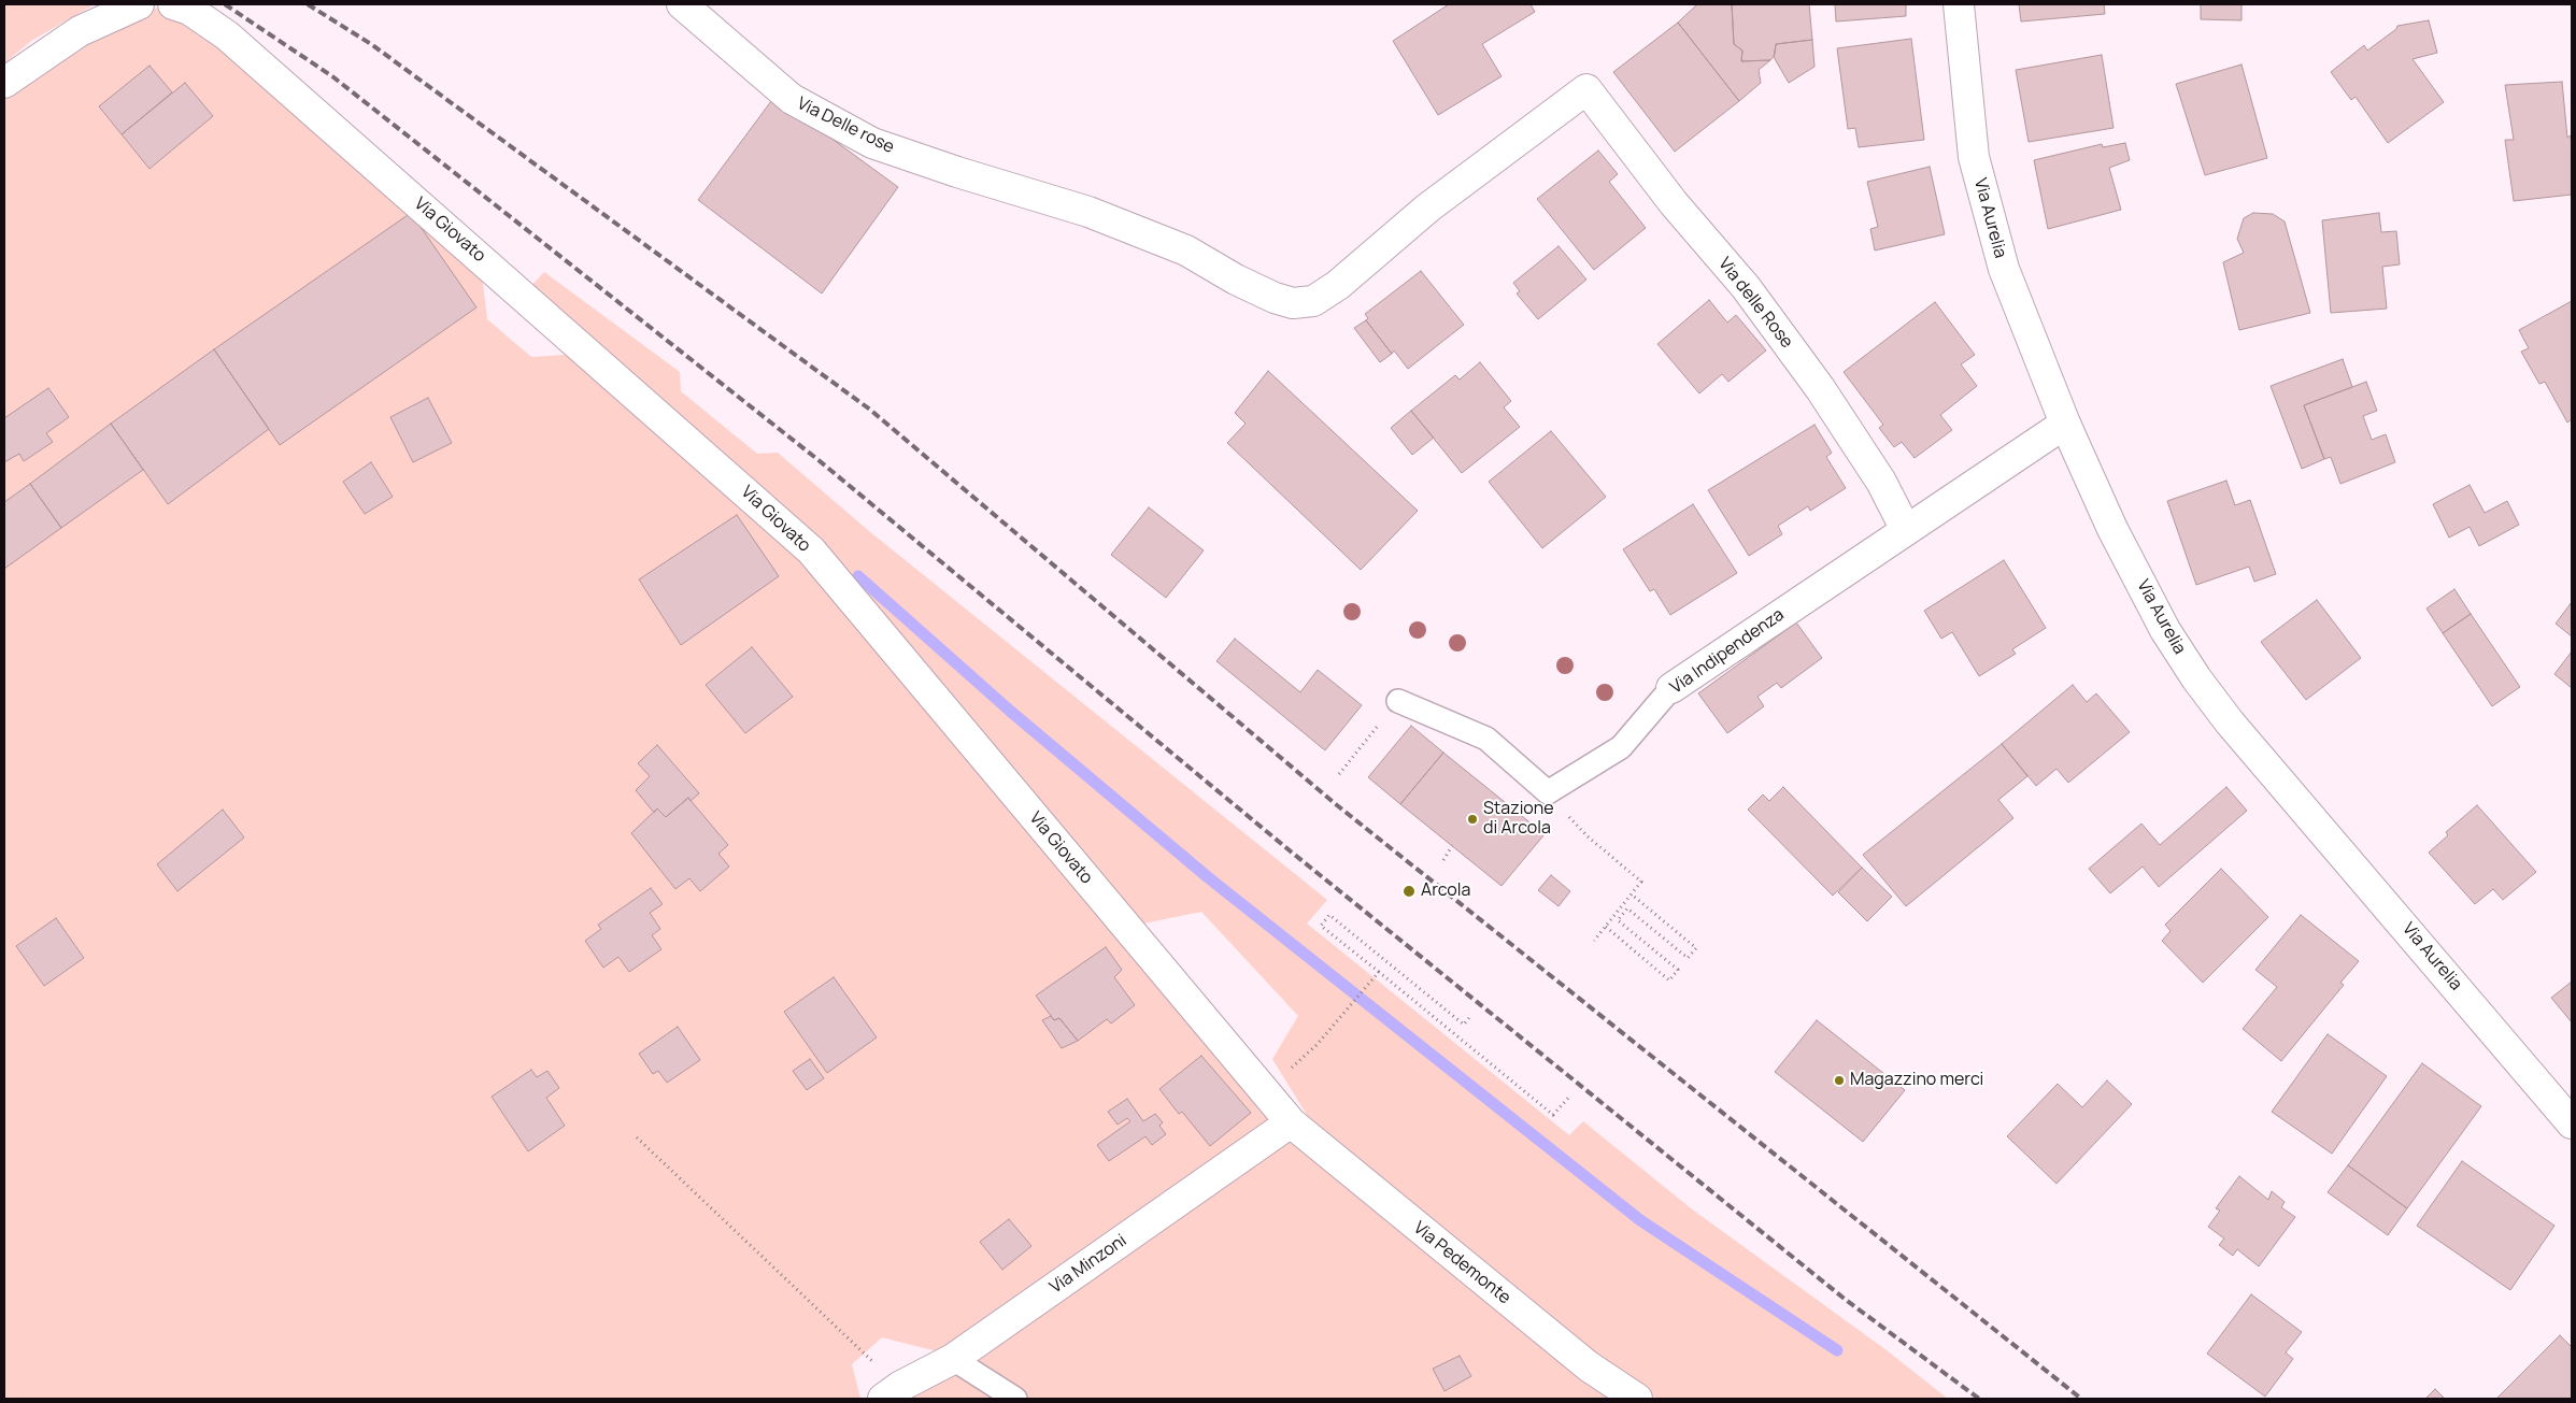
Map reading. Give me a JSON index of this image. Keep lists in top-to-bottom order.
{
  "streets": {
    "street": [
      "Via Delle rose",
      "Via Aurelia",
      "Via Giovato",
      "Via delle Rose",
      "Via Indipendenza",
      "Via Pedemonte",
      "Via Minzoni"
    ]
  },
  "crossings": [
    ["Via Delle rose", "Via delle Rose"],
    ["Via Aurelia", "Via Indipendenza"],
    ["Via Giovato", "Via Pedemonte"],
    ["Via Giovato", "Via Minzoni"],
    ["Via delle Rose", "Via Indipendenza"],
    ["Via Pedemonte", "Via Minzoni"]
  ],
  "places": ["Stazione di Arcola", "Arcola", "Magazzino merci"]
}
